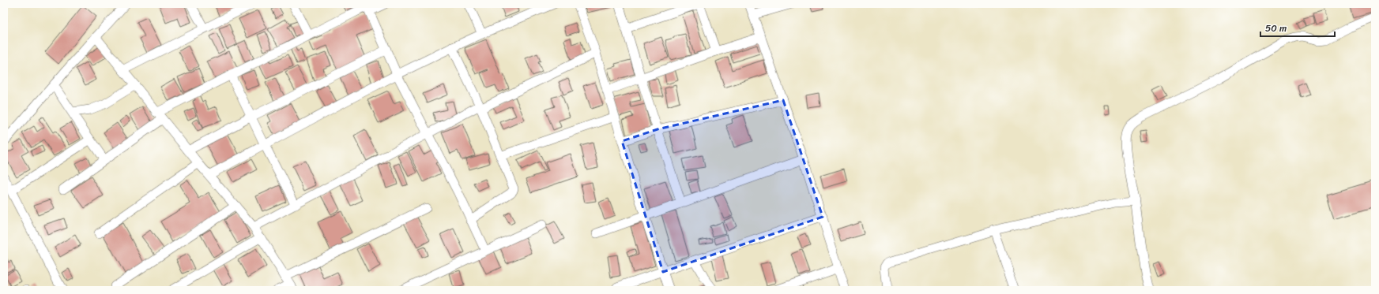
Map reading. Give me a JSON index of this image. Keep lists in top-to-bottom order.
{
  "scale_bar": "50 m"
}
